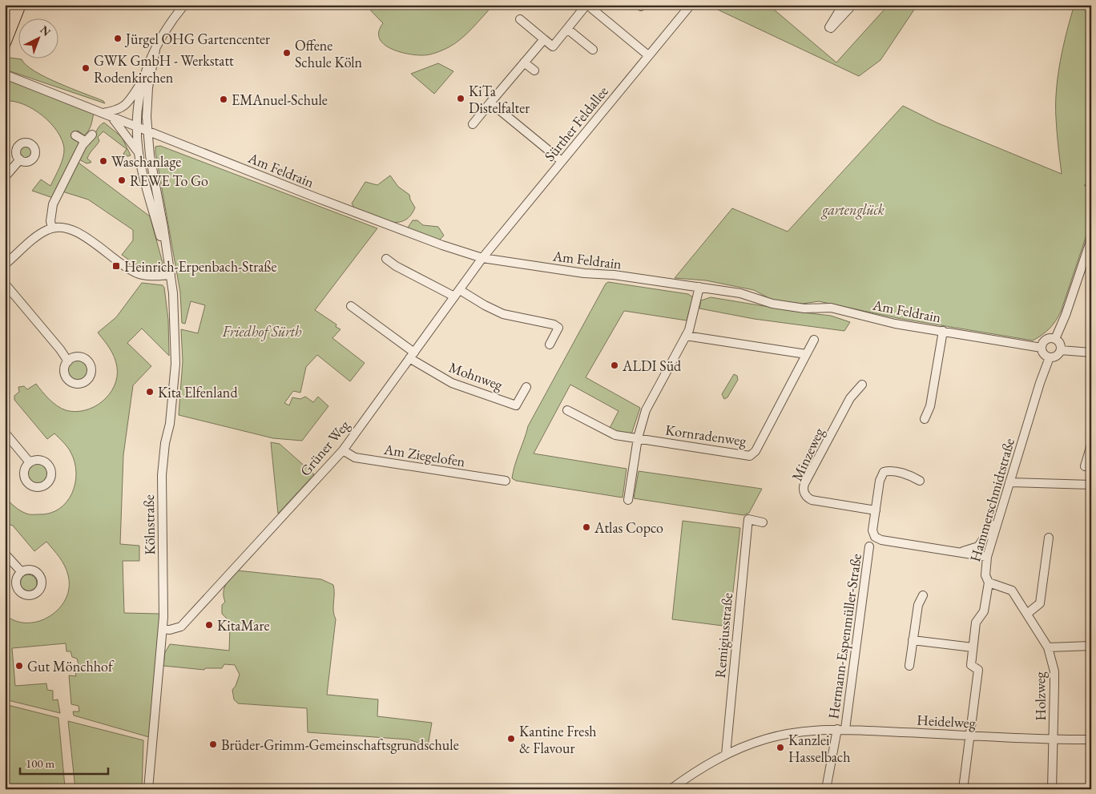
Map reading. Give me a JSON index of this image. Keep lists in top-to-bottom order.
{
  "streets": {
    "street": [
      "Sürther Feldallee",
      "Am Feldrain",
      "Mohnweg",
      "Kornradenweg",
      "Grüner Weg",
      "Minzeweg",
      "Am Ziegelofen",
      "Hammerschmidtstraße",
      "Kölnstraße",
      "Remigiusstraße",
      "Hermann-Espenmüller-Straße",
      "Holzweg",
      "Heidelweg"
    ]
  },
  "crossings": [
    ["Sürther Feldallee", "Am Feldrain"],
    ["Sürther Feldallee", "Grüner Weg"],
    ["Am Feldrain", "Grüner Weg"],
    ["Am Feldrain", "Hammerschmidtstraße"],
    ["Am Feldrain", "Kölnstraße"],
    ["Mohnweg", "Grüner Weg"],
    ["Grüner Weg", "Am Ziegelofen"],
    ["Grüner Weg", "Kölnstraße"],
    ["Hammerschmidtstraße", "Holzweg"],
    ["Hammerschmidtstraße", "Heidelweg"],
    ["Remigiusstraße", "Heidelweg"],
    ["Hermann-Espenmüller-Straße", "Heidelweg"],
    ["Holzweg", "Heidelweg"]
  ],
  "parks": ["gartenglück", "Friedhof Sürth"],
  "places": {
    "other": [
      "Jürgel OHG Gartencenter",
      "Offene Schule Köln",
      "GWK GmbH - Werkstatt Rodenkirchen",
      "KiTa Distelfalter",
      "EMAnuel-Schule",
      "Waschanlage",
      "REWE To Go",
      "ALDI Süd",
      "Kita Elfenland",
      "Atlas Copco",
      "KitaMare",
      "Gut Mönchhof",
      "Kantine Fresh & Flavour",
      "Brüder-Grimm-Gemeinschaftsgrundschule",
      "Kanzlei Hasselbach"
    ],
    "transit": ["Heinrich-Erpenbach-Straße"]
  },
  "scale_bar": "100 m",
  "north": "top right"
}
